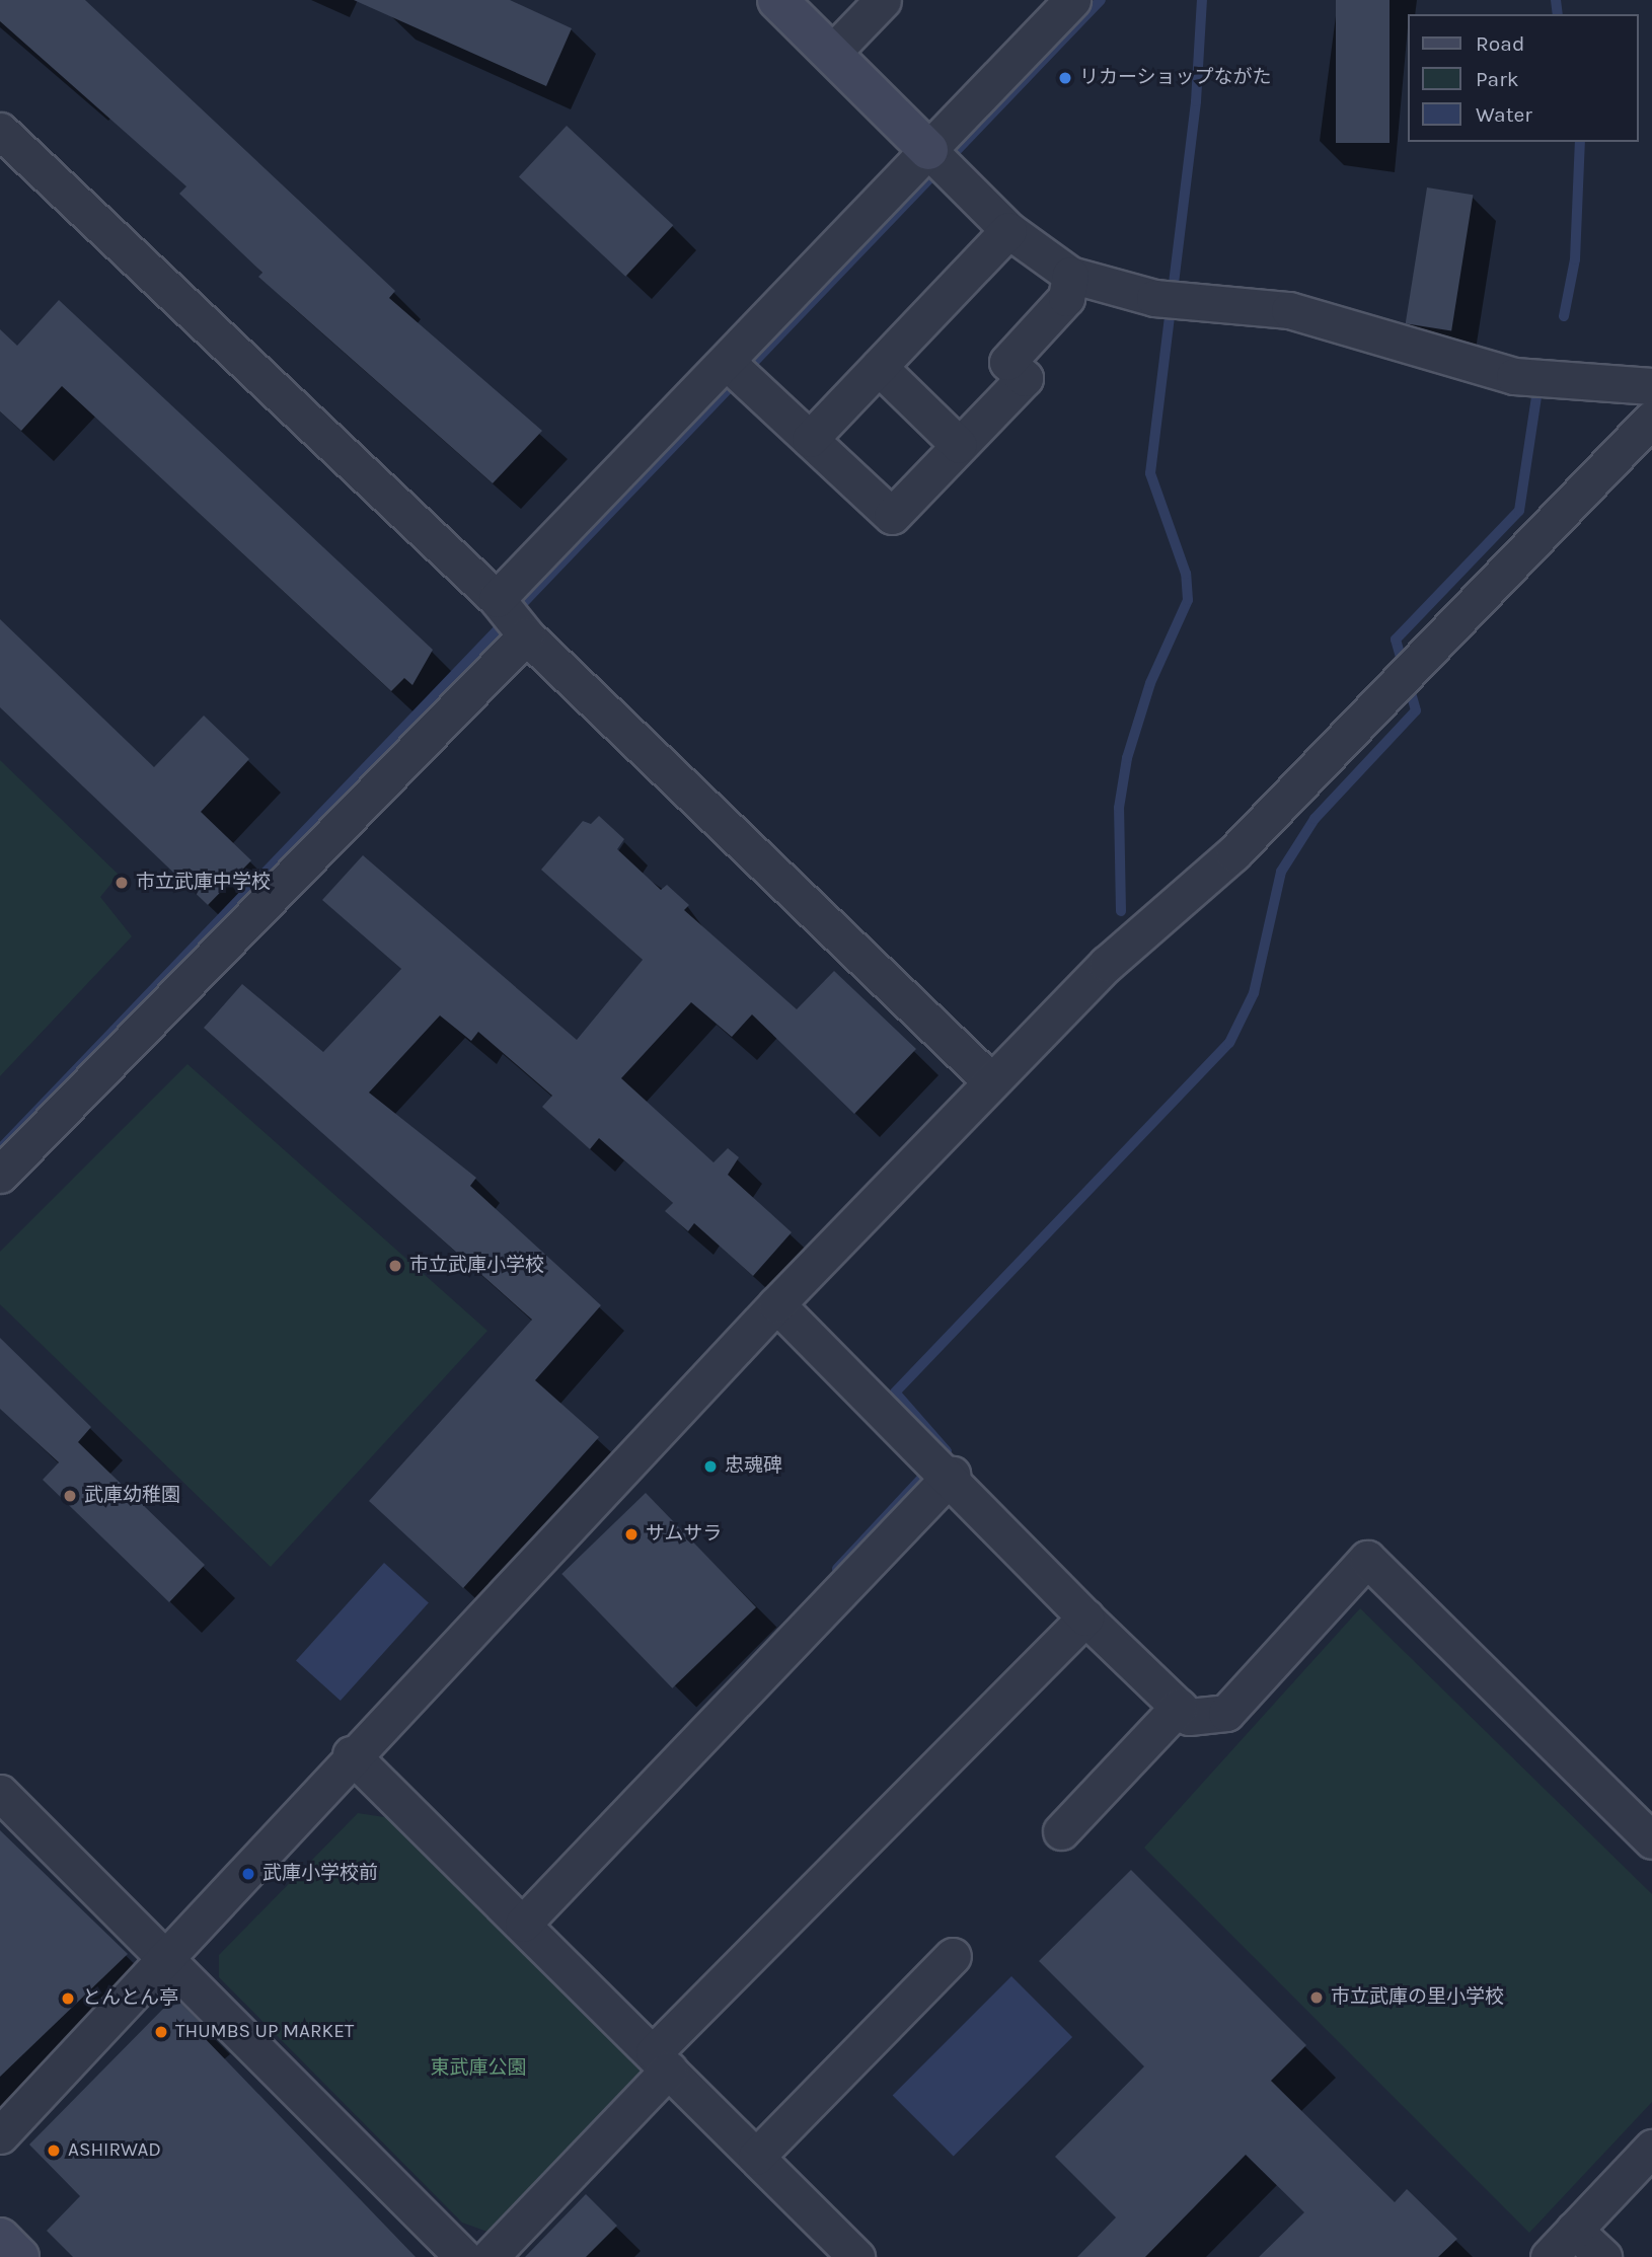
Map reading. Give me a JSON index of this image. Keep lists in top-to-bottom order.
{
  "parks": ["東武庫公園"],
  "places": [
    "リカーショップながた",
    "市立武庫中学校",
    "市立武庫小学校",
    "忠魂碑",
    "武庫幼稚園",
    "サムサラ",
    "武庫小学校前",
    "市立武庫の里小学校",
    "とんとん亭",
    "THUMBS UP MARKET",
    "ASHIRWAD"
  ],
  "legend": ["Road", "Park", "Water"]
}
